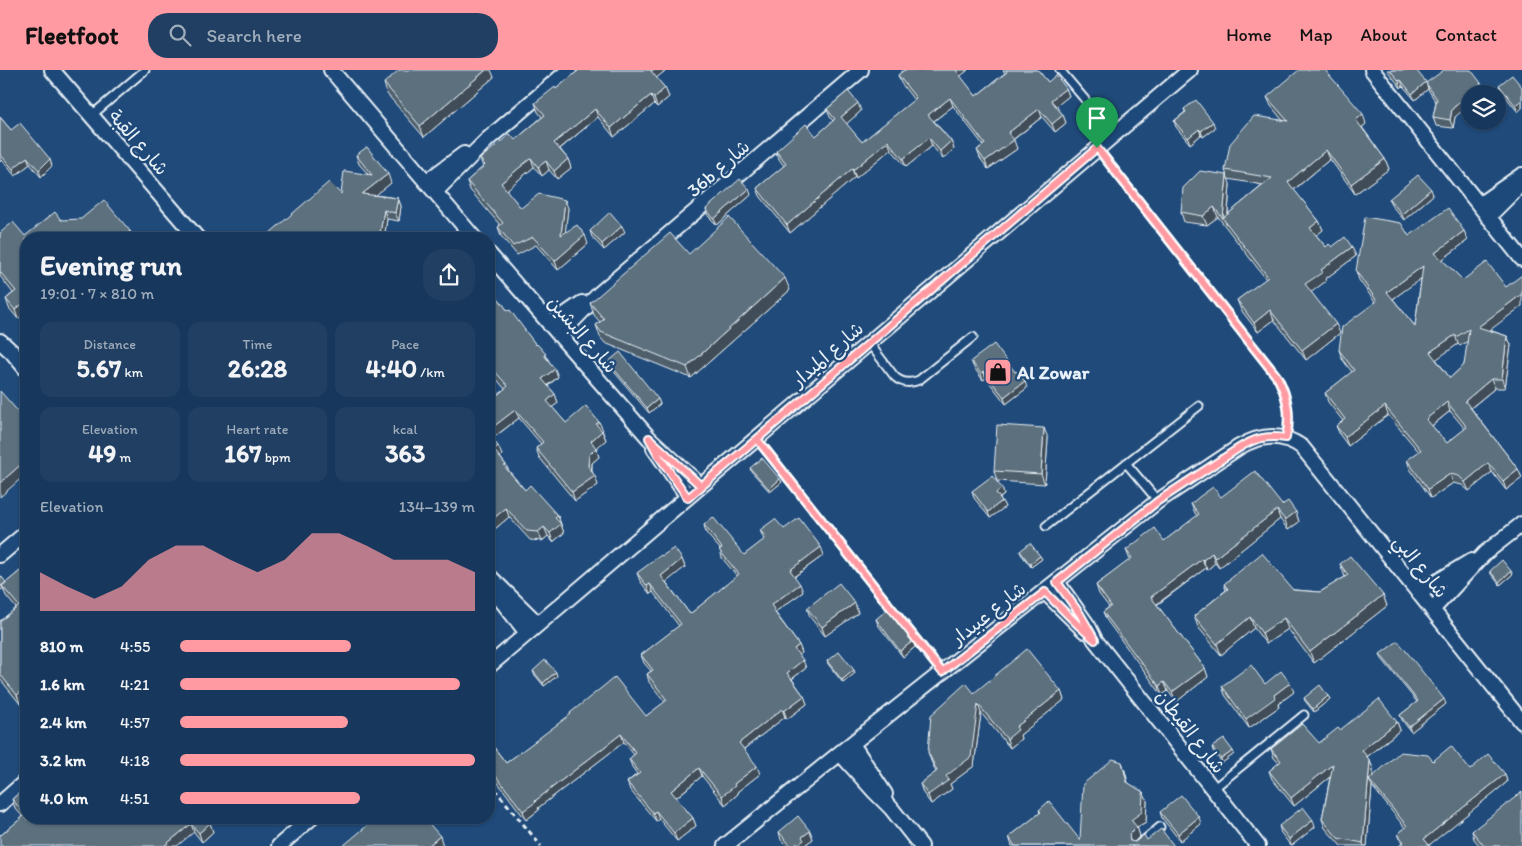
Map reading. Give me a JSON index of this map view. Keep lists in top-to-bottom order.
{
  "streets": {
    "street": [
      "شارع القبة",
      "36b شارع",
      "شارع البشين",
      "شارع الميدار",
      "شارع البي",
      "شارع عبيدار",
      "شارع القيطان"
    ]
  },
  "crossings": [
    ["36b شارع", "شارع البشين"],
    ["شارع البشين", "شارع الميدار"],
    ["شارع البي", "شارع عبيدار"],
    ["شارع عبيدار", "شارع القيطان"]
  ],
  "places": {
    "shop": ["Al Zowar"]
  },
  "page": {
    "header": "Fleetfoot",
    "search": "Search here",
    "nav": [
      "Home",
      "Map",
      "About",
      "Contact"
    ],
    "heading": ["Evening run", "19:01 · 7 × 810 m"],
    "stats": [
      ["Distance", "5.67 km"],
      ["Time", "26:28"],
      ["Pace", "4:40 /km"],
      ["Elevation", "49 m"],
      ["Heart rate", "167 bpm"],
      ["kcal", "363"]
    ],
    "chart": ["Elevation", "134–139 m"],
    "list": [
      {
        "name": "810 m",
        "note": "4:55"
      },
      {
        "name": "1.6 km",
        "note": "4:21"
      },
      {
        "name": "2.4 km",
        "note": "4:57"
      },
      {
        "name": "3.2 km",
        "note": "4:18"
      },
      {
        "name": "4.0 km",
        "note": "4:51"
      }
    ]
  }
}
